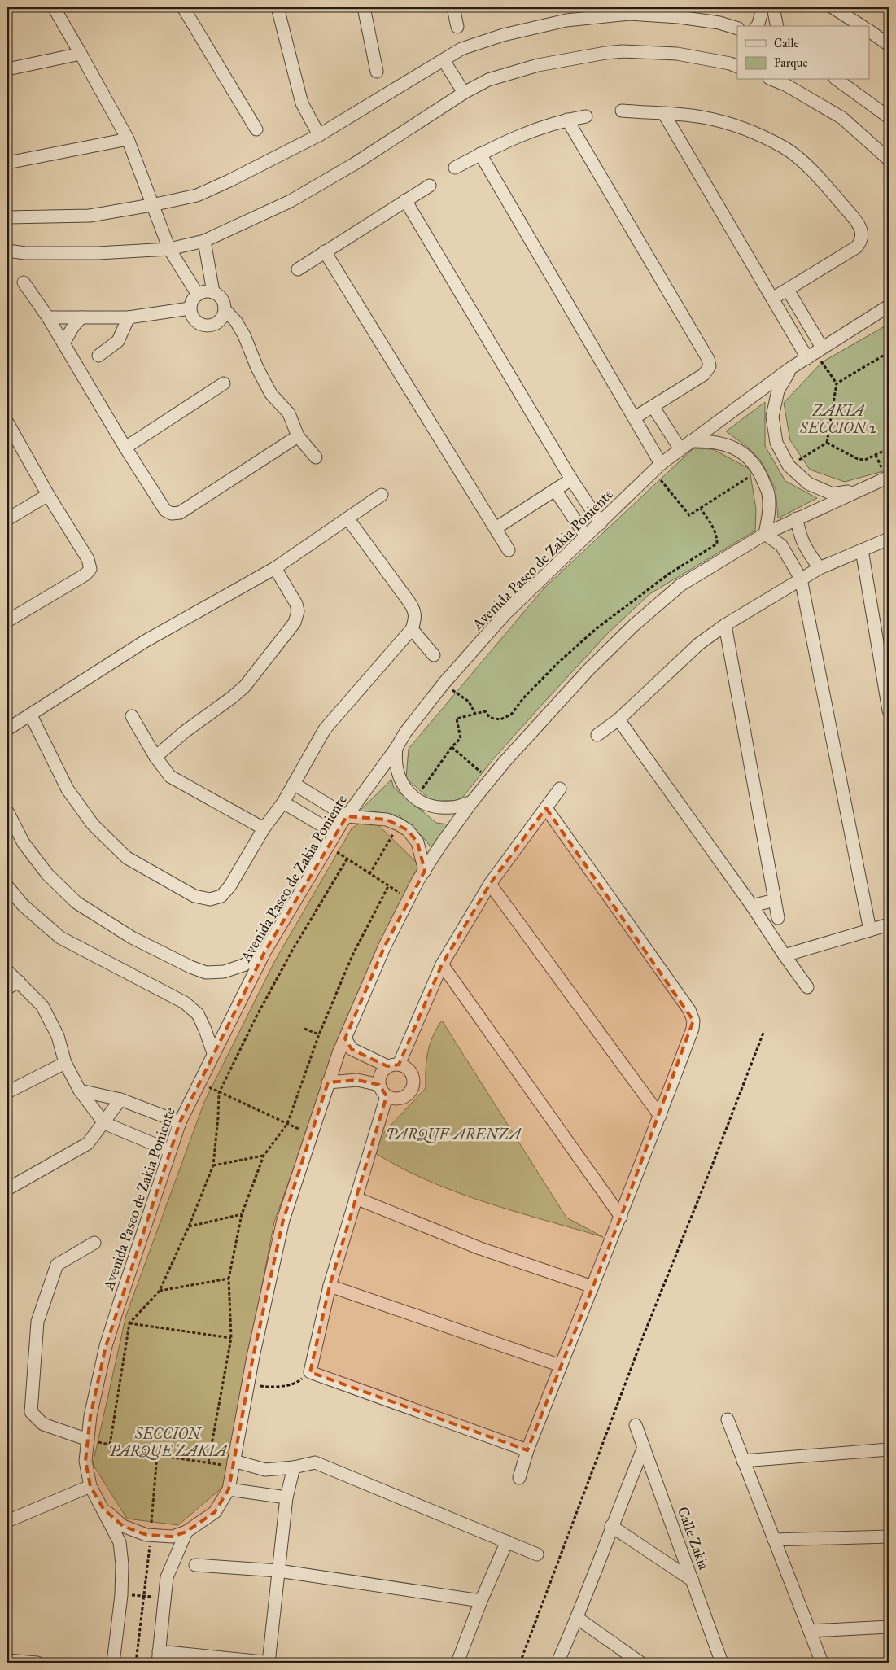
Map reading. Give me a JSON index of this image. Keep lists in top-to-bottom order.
{
  "streets": {
    "street": ["Avenida Paseo de Zakia Poniente", "Calle Zakia"]
  },
  "parks": ["ZAKIA SECCION 2", "PARQUE ARENZA", "SECCION PARQUE ZAKIA"],
  "legend": ["Calle", "Parque"]
}
